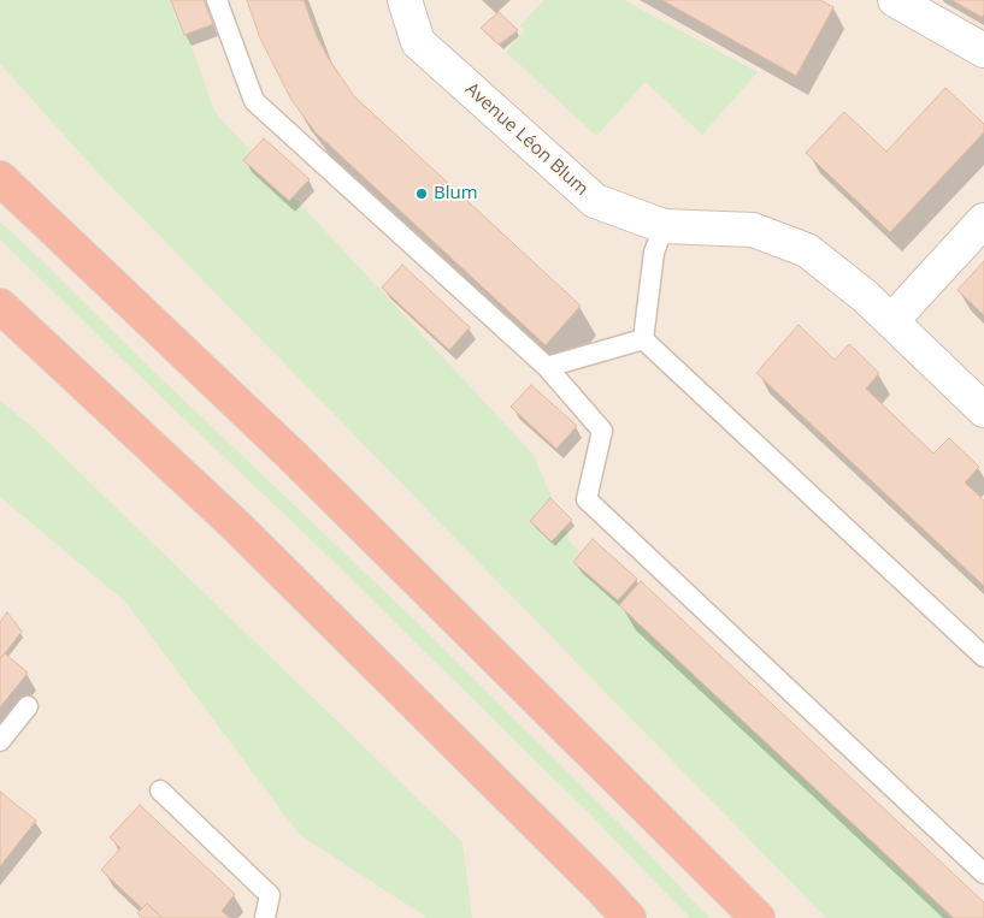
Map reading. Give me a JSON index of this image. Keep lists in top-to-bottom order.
{
  "streets": {
    "street": ["Avenue Léon Blum"]
  },
  "places": ["Blum"]
}
